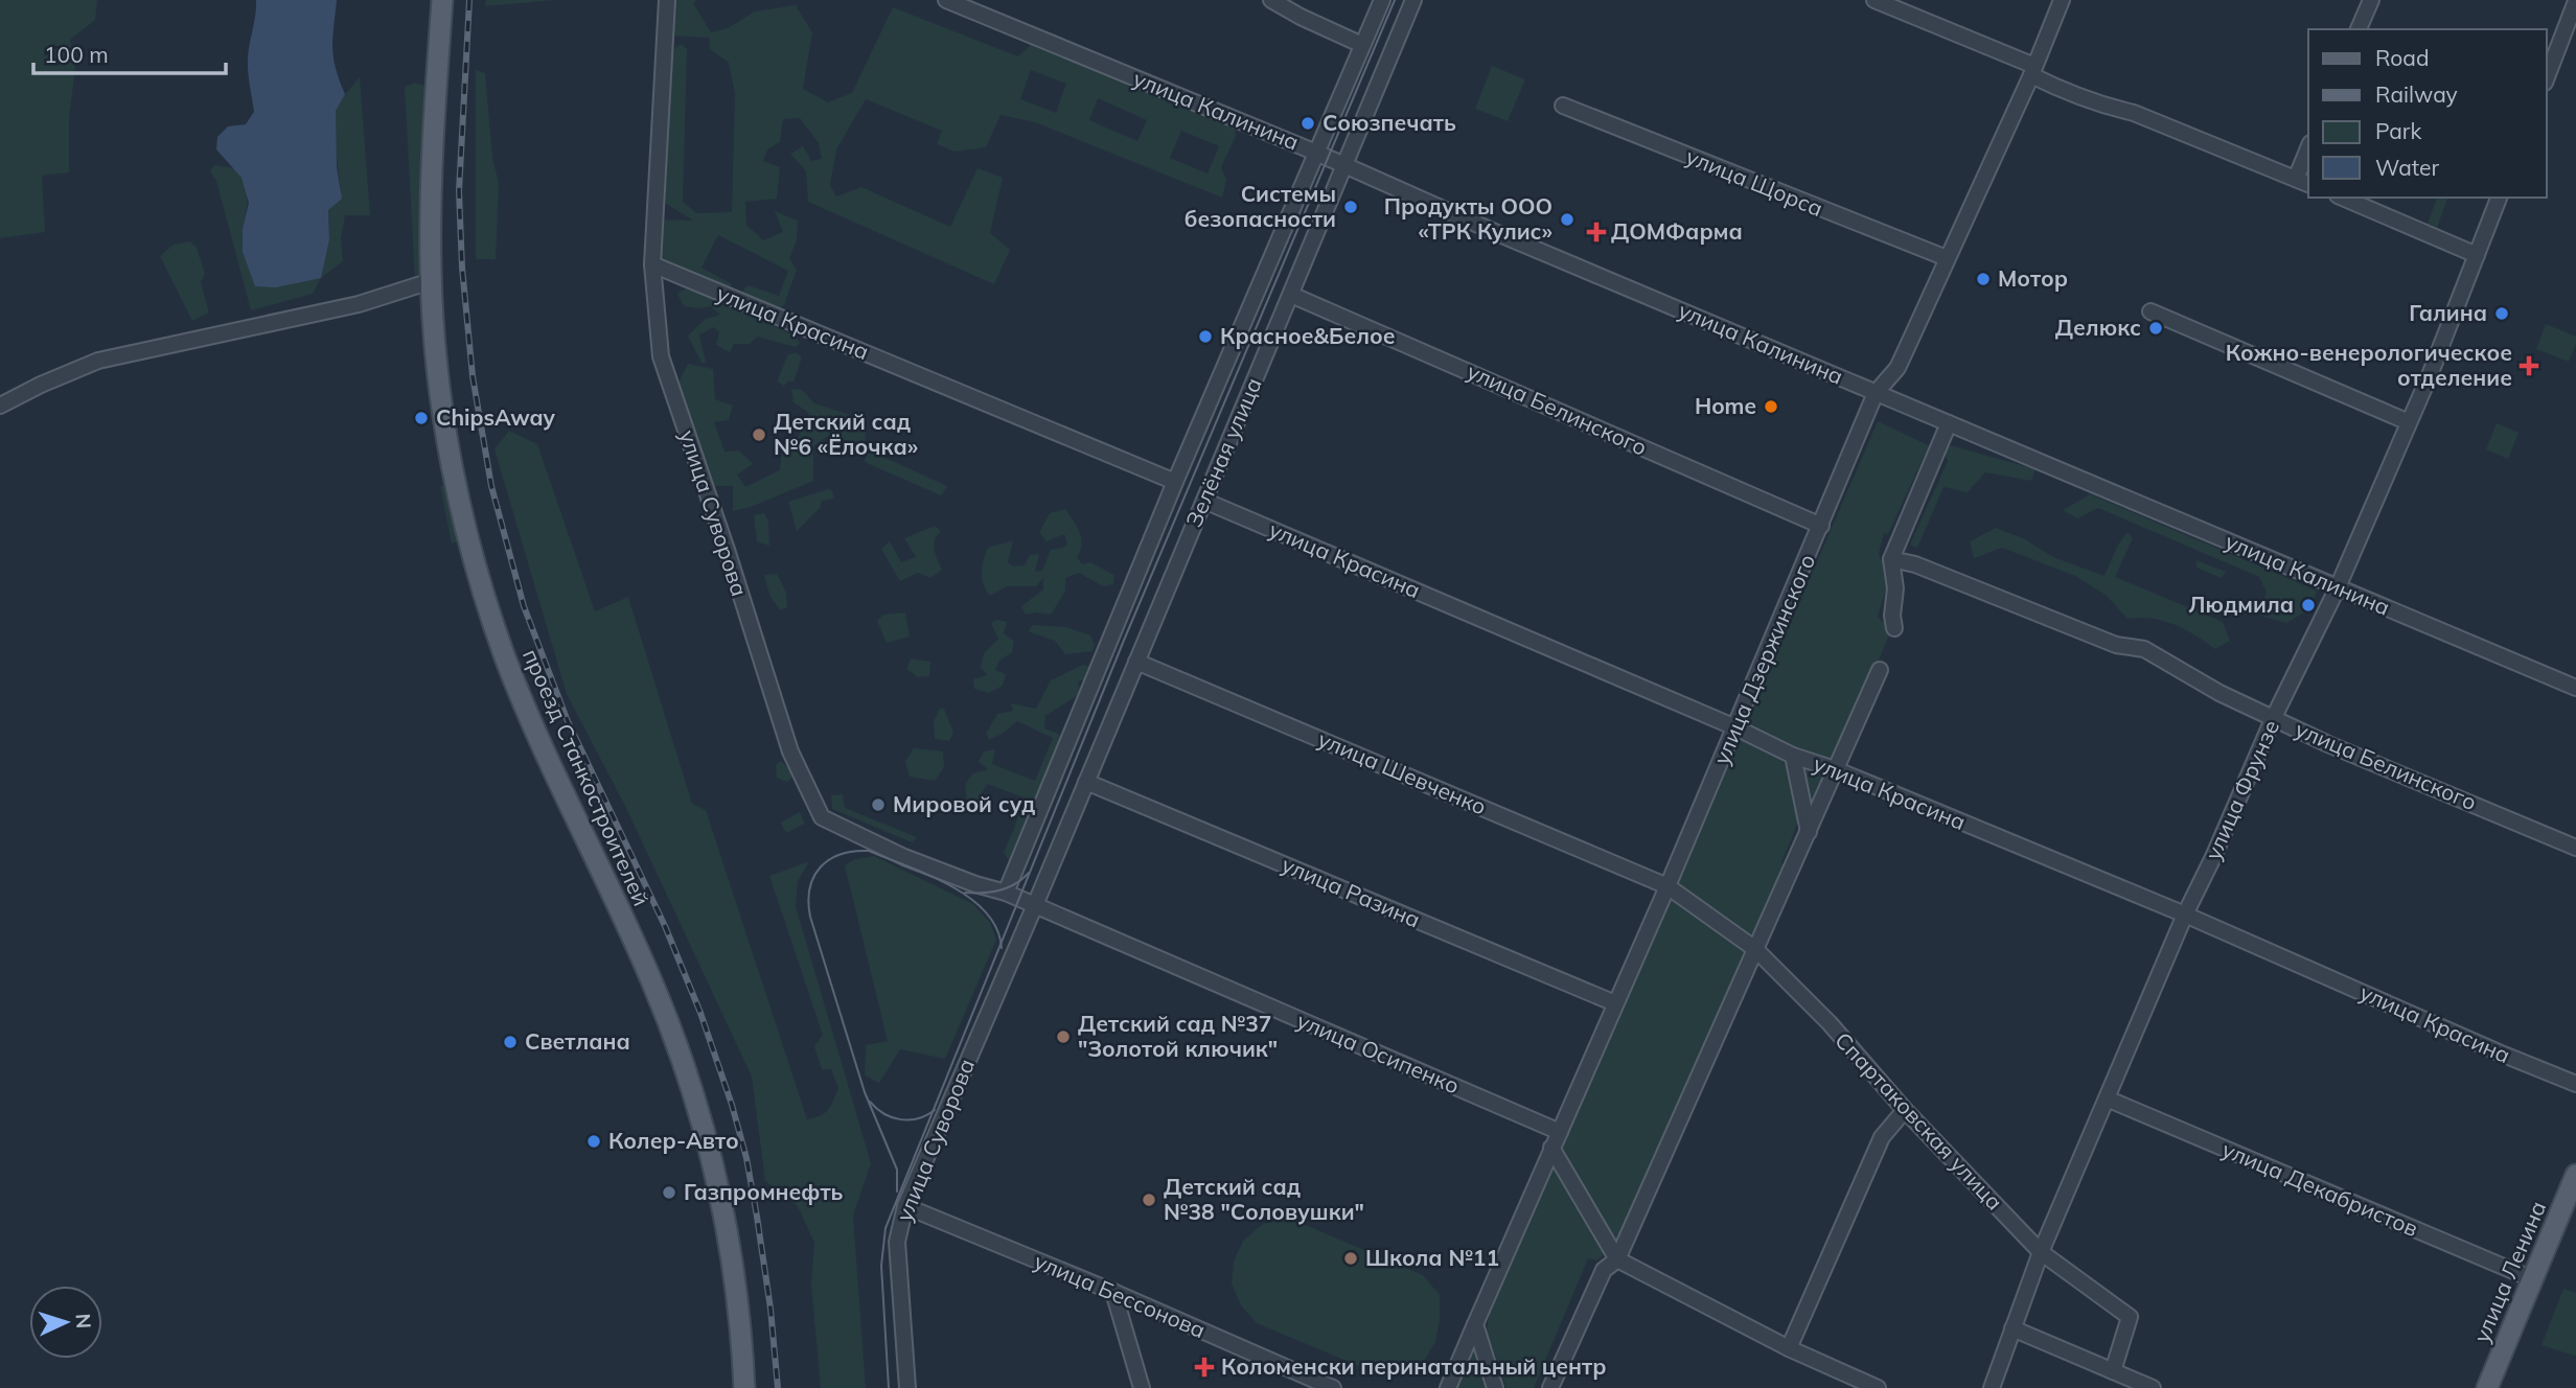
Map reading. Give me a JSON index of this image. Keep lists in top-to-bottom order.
{
  "streets": {
    "main road": ["проезд Станкостроителей", "улица Ленина"],
    "street": [
      "улица Калинина",
      "улица Щорса",
      "улица Красина",
      "улица Белинского",
      "Зелёная улица",
      "улица Суворова",
      "улица Дзержинского",
      "улица Шевченко",
      "улица Фрунзе",
      "улица Разина",
      "улица Осипенко",
      "Спартаковская улица",
      "улица Декабристов",
      "улица Бессонова"
    ]
  },
  "crossings": [
    ["улица Калинина", "Зелёная улица"],
    ["улица Калинина", "улица Дзержинского"],
    ["улица Калинина", "улица Фрунзе"],
    ["улица Щорса", "улица Дзержинского"],
    ["улица Красина", "Зелёная улица"],
    ["улица Красина", "улица Суворова"],
    ["улица Красина", "улица Дзержинского"],
    ["улица Красина", "улица Фрунзе"],
    ["улица Белинского", "Зелёная улица"],
    ["улица Белинского", "улица Дзержинского"],
    ["улица Белинского", "улица Фрунзе"],
    ["Зелёная улица", "улица Суворова"],
    ["Зелёная улица", "улица Шевченко"],
    ["Зелёная улица", "улица Разина"],
    ["Зелёная улица", "улица Осипенко"],
    ["улица Суворова", "улица Осипенко"],
    ["улица Суворова", "улица Бессонова"],
    ["улица Дзержинского", "улица Шевченко"],
    ["улица Дзержинского", "улица Разина"],
    ["улица Дзержинского", "улица Осипенко"],
    ["улица Дзержинского", "Спартаковская улица"],
    ["улица Шевченко", "Спартаковская улица"],
    ["улица Фрунзе", "Спартаковская улица"],
    ["улица Фрунзе", "улица Декабристов"],
    ["улица Декабристов", "улица Ленина"]
  ],
  "places": {
    "other": [
      "Союзпечать",
      "Системы безопасности",
      "Продукты ООО «ТРК Кулис»",
      "Мотор",
      "Галина",
      "Делюкс",
      "Красное&Белое",
      "Home",
      "ChipsAway",
      "Детский сад №6 «Ёлочка»",
      "Людмила",
      "Мировой суд",
      "Детский сад №37 \"Золотой ключик\"",
      "Светлана",
      "Колер-Авто",
      "Газпромнефть",
      "Детский сад №38 \"Соловушки\"",
      "Школа №11"
    ],
    "health": ["ДОМФарма", "Кожно-венерологическое отделение", "Коломенски перинатальный центр"]
  },
  "legend": [
    "Road",
    "Railway",
    "Park",
    "Water"
  ],
  "scale_bar": "100 m",
  "north": "right"
}
